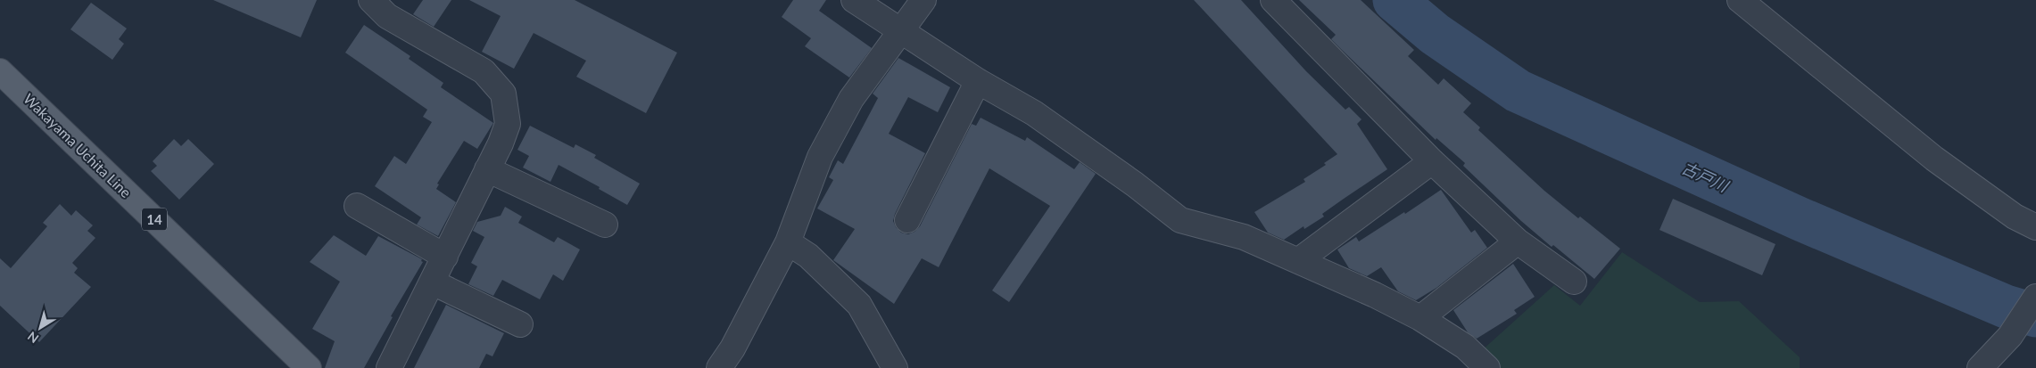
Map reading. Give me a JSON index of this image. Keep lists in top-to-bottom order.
{
  "streets": {
    "main road": ["Wakayama Uchita Line", "14"]
  },
  "water": ["古戸川"],
  "north": "bottom left"
}
